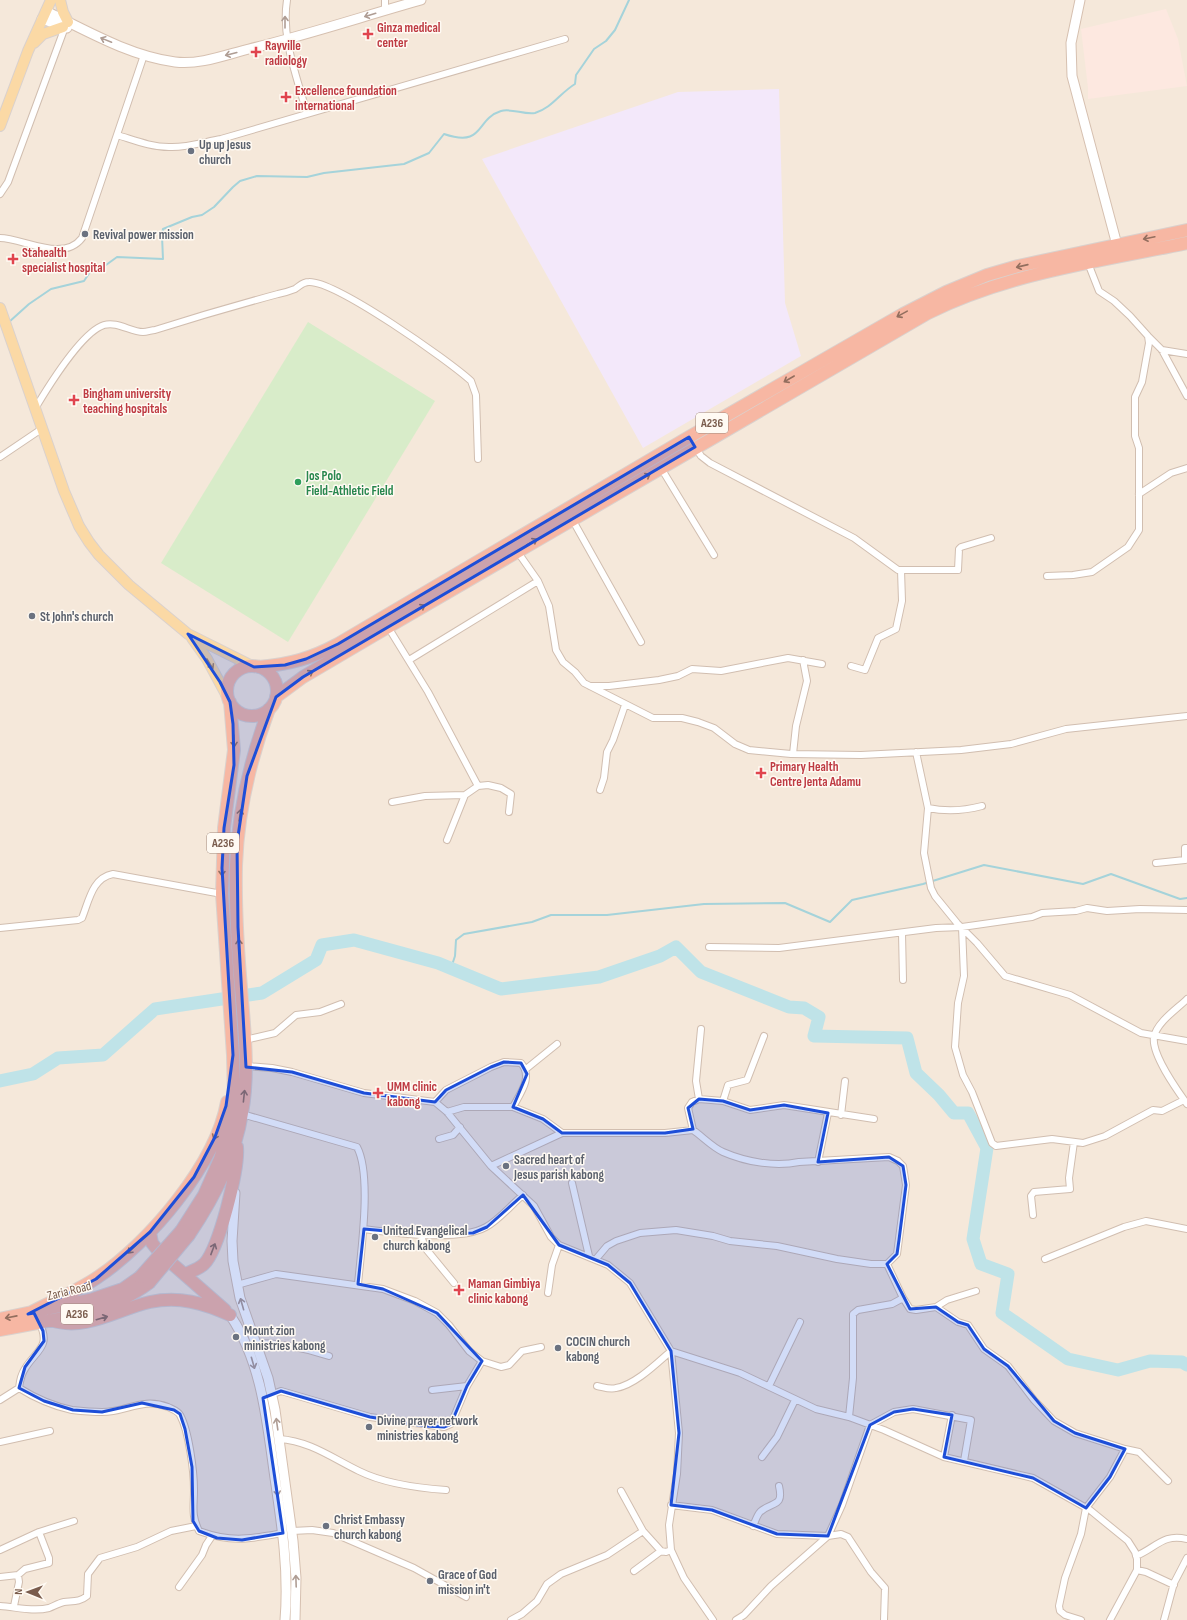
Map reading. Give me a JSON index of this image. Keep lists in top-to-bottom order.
{
  "streets": {
    "highway": ["A236", "Zaria Road"]
  },
  "crossings": [
    ["A236", "Zaria Road"]
  ],
  "places": {
    "health": [
      "Ginza medical center",
      "Rayville radiology",
      "Excellence foundation international",
      "Stahealth specialist hospital",
      "Bingham university teaching hospitals",
      "Primary Health Centre Jenta Adamu",
      "UMM clinic kabong",
      "Maman Gimbiya clinic kabong"
    ],
    "other": [
      "Up up Jesus church",
      "Revival power mission",
      "Jos Polo Field-Athletic Field",
      "St John's church",
      "Sacred heart of Jesus parish kabong",
      "United Evangelical church kabong",
      "Mount zion ministries kabong",
      "COCIN church kabong",
      "Divine prayer network ministries kabong",
      "Christ Embassy church kabong",
      "Grace of God mission in't"
    ]
  },
  "north": "left"
}
